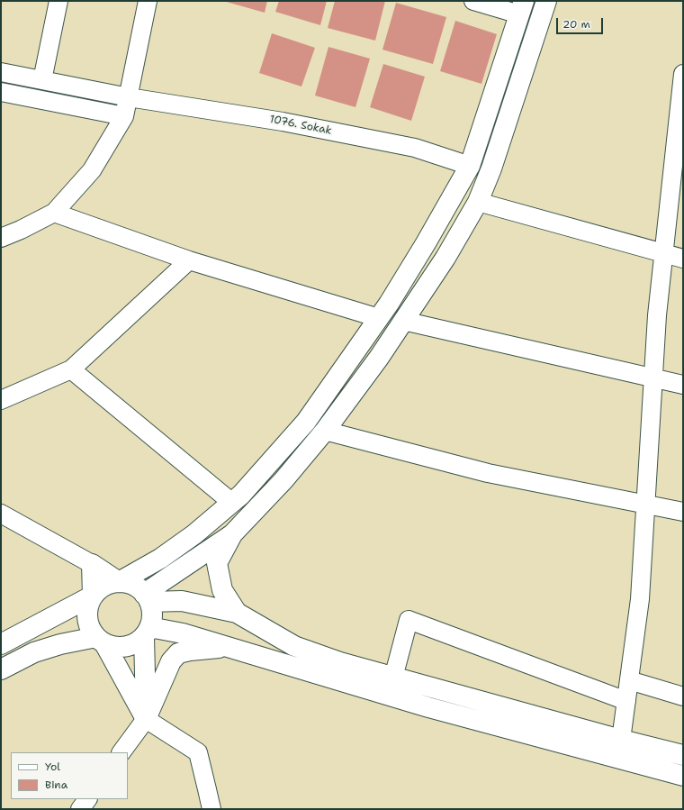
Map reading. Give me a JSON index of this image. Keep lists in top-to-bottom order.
{
  "streets": {
    "street": ["1076. Sokak"]
  },
  "legend": ["Yol", "Bina"],
  "scale_bar": "20 m"
}
